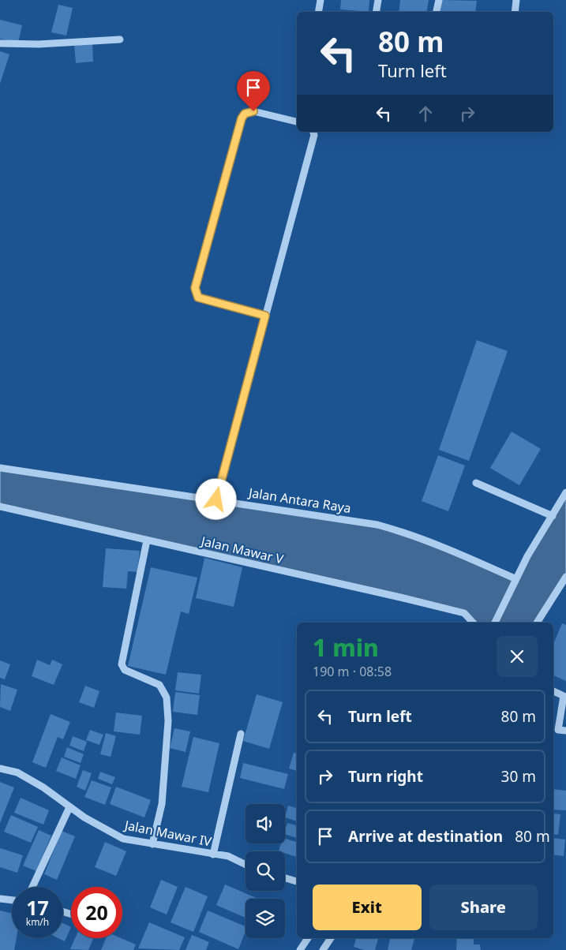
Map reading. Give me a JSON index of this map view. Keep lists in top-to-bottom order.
{
  "streets": {
    "street": ["Jalan Antara Raya", "Jalan Mawar V", "Jalan Mawar IV"]
  },
  "page": {
    "turn": ["80 m", "Turn left"],
    "heading": ["1 min", "190 m · 08:58"],
    "list": [
      {
        "name": "Turn left",
        "value": "80 m"
      },
      {
        "name": "Turn right",
        "value": "30 m"
      },
      {
        "name": "Arrive at destination",
        "value": "80 m"
      }
    ],
    "buttons": ["Exit", "Share"],
    "speed": "17 km/h",
    "limit": "20"
  }
}
